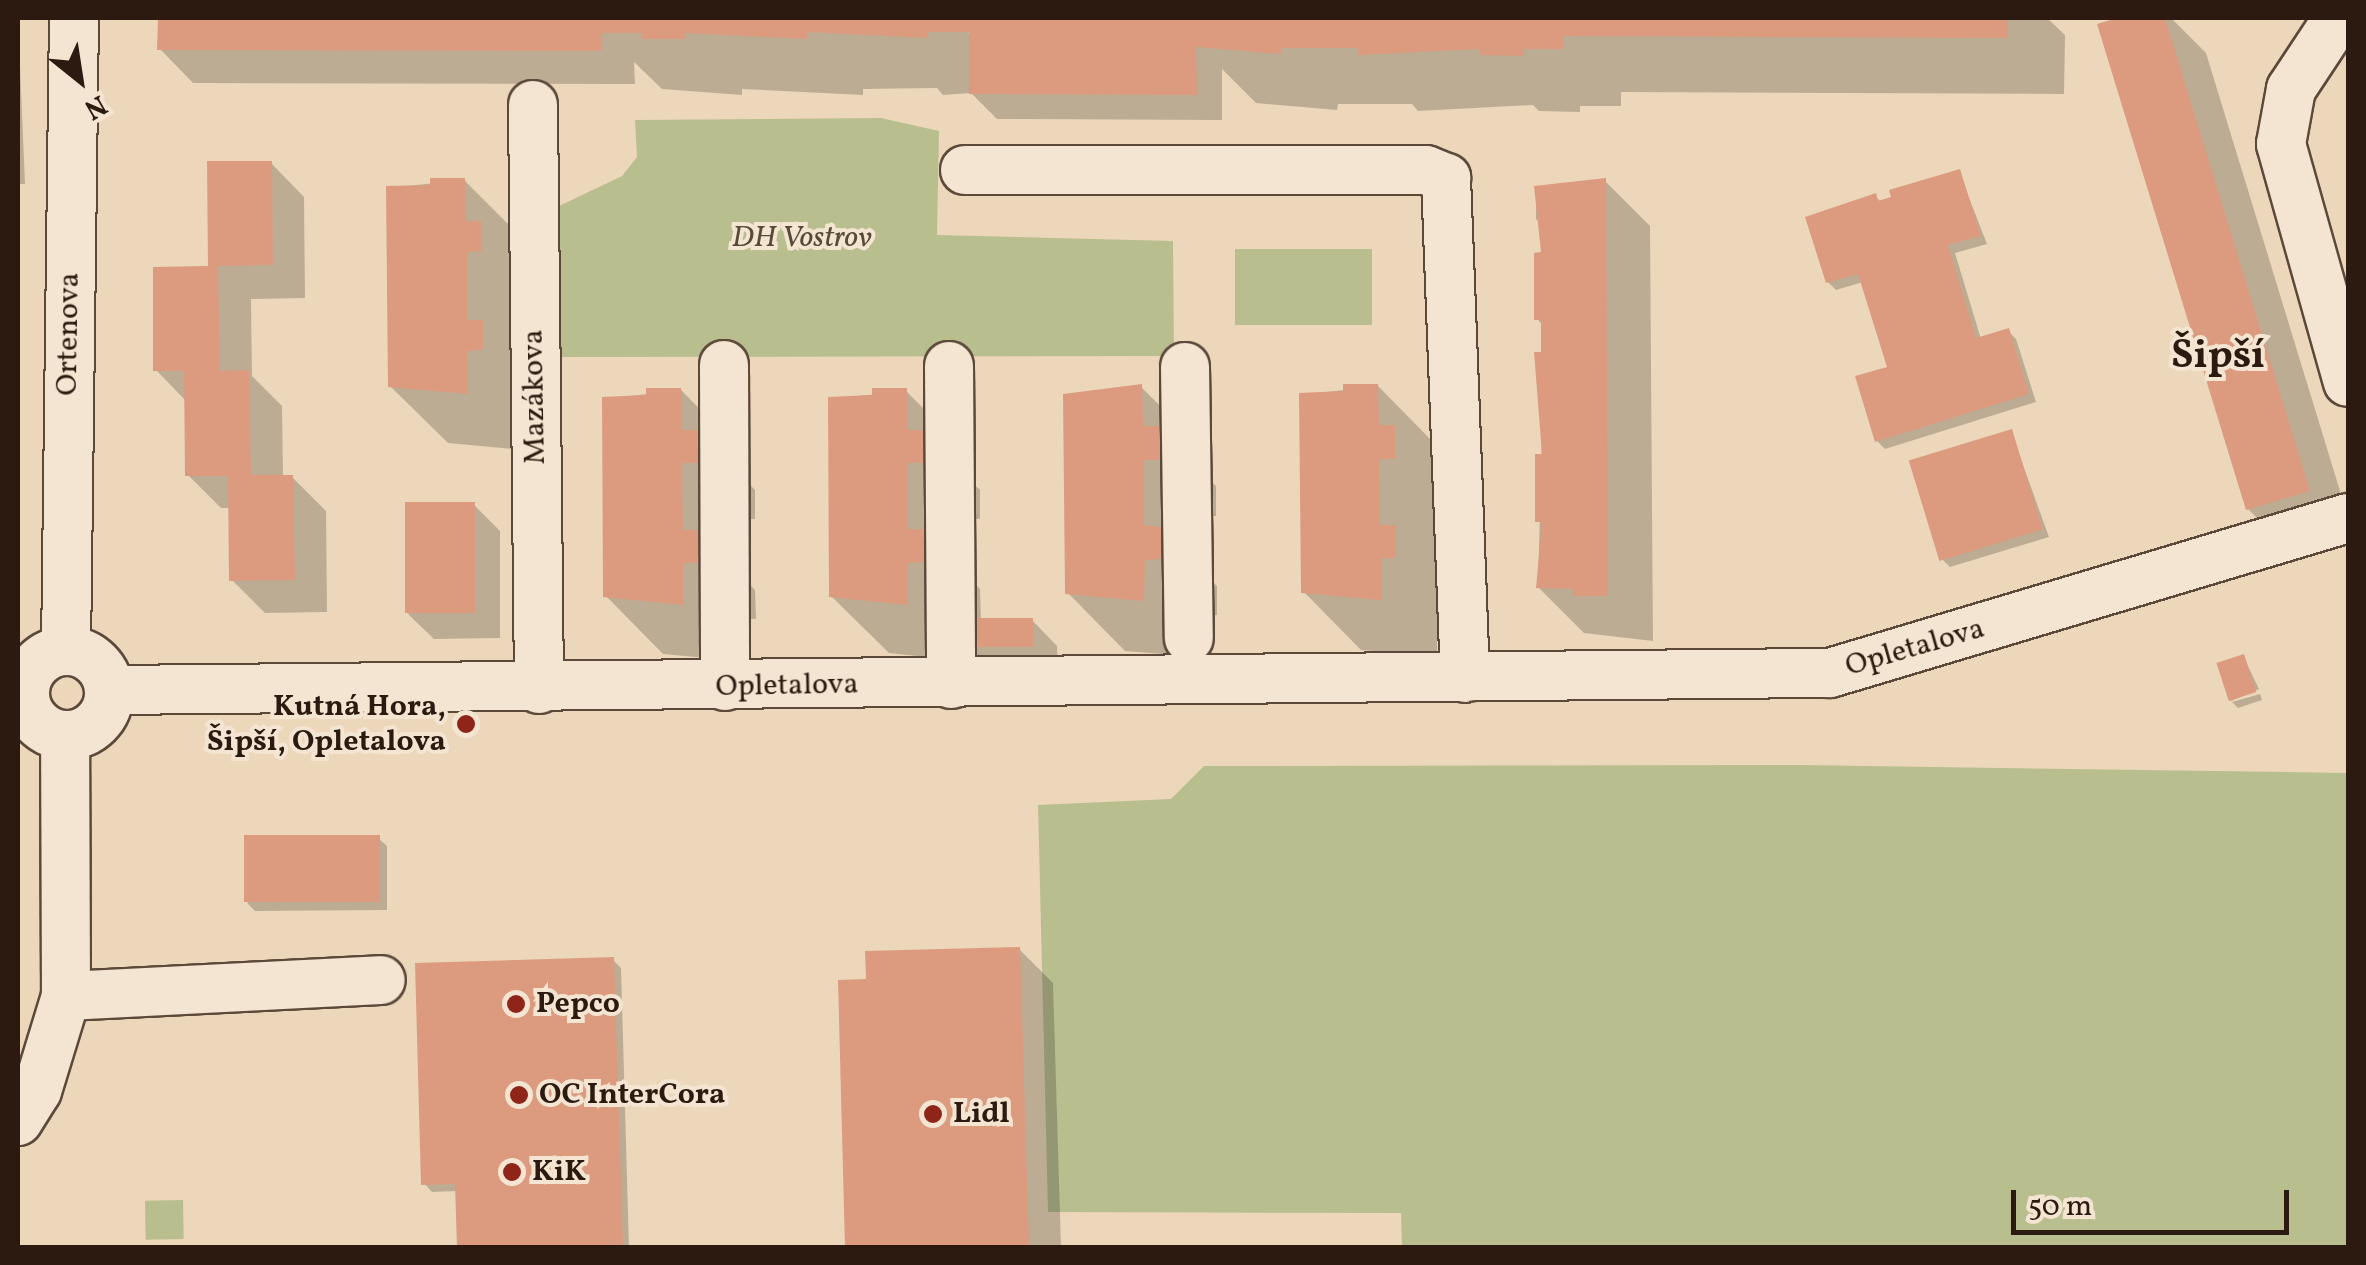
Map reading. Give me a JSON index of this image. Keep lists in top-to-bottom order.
{
  "streets": {
    "street": ["Ortenova", "Mazákova", "Opletalova"]
  },
  "crossings": [
    ["Mazákova", "Opletalova"]
  ],
  "districts": ["Šipší"],
  "parks": ["DH Vostrov"],
  "places": [
    "Kutná Hora, Šipší, Opletalova",
    "Pepco",
    "OC InterCora",
    "Lidl",
    "KiK"
  ],
  "scale_bar": "50 m",
  "north": "bottom right"
}
